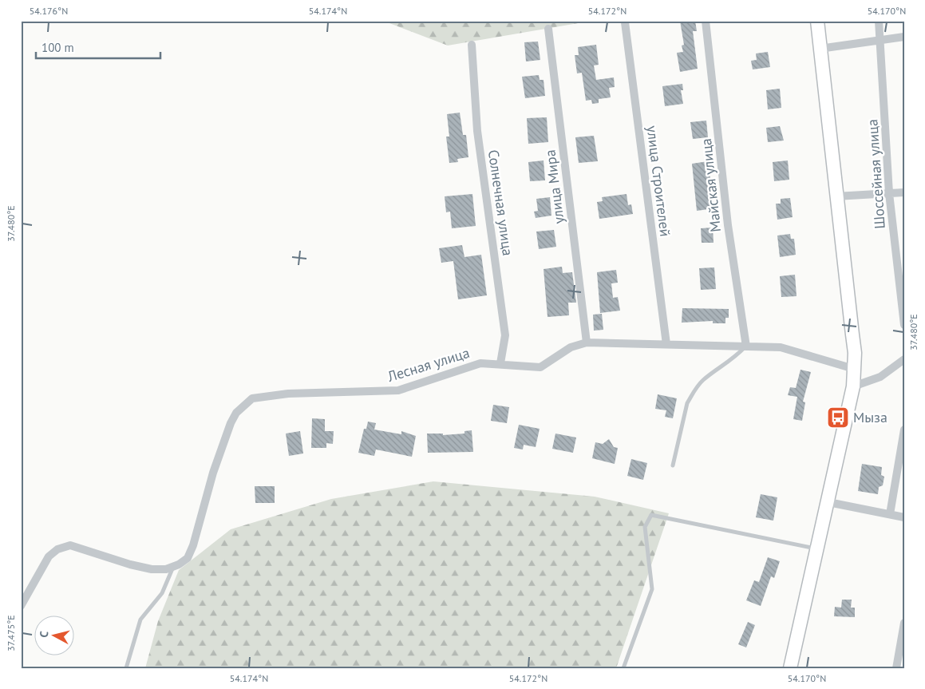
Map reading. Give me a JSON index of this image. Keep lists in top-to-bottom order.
{
  "streets": {
    "street": [
      "Шоссейная улица",
      "улица Строителей",
      "Майская улица",
      "улица Мира",
      "Солнечная улица",
      "Лесная улица"
    ]
  },
  "crossings": [
    ["улица Строителей", "Лесная улица"],
    ["Майская улица", "Лесная улица"],
    ["улица Мира", "Лесная улица"],
    ["Солнечная улица", "Лесная улица"]
  ],
  "places": {
    "bus stop": ["Мыза"]
  },
  "scale_bar": "100 m",
  "north": "left",
  "coordinates": [
    "54.176°N",
    "54.174°N",
    "54.172°N",
    "54.170°N",
    "37.480°E",
    "37.475°E"
  ]
}
